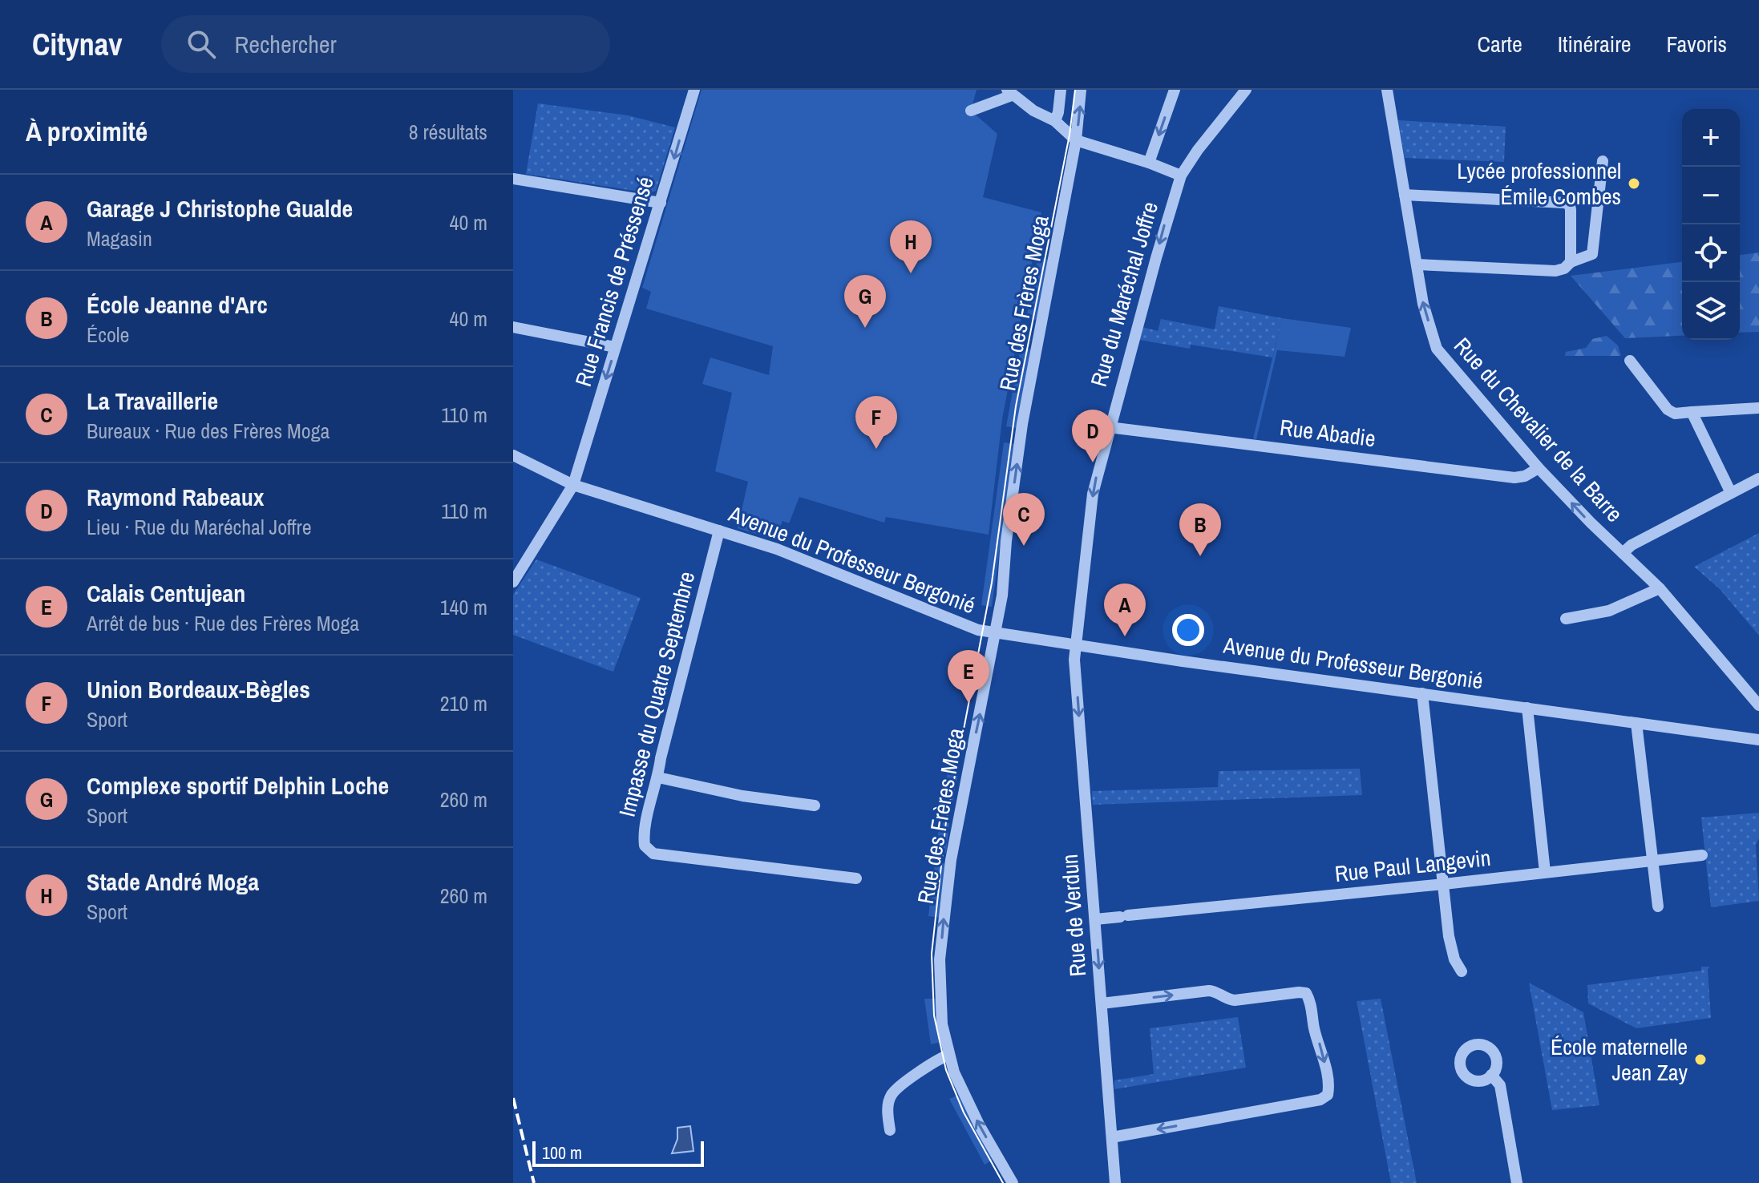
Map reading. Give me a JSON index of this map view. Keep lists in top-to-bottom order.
{
  "streets": {
    "street": [
      "Rue Francis de Préssensé",
      "Rue du Maréchal Joffre",
      "Rue des Frères Moga",
      "Rue du Chevalier de la Barre",
      "Rue Abadie",
      "Avenue du Professeur Bergonié",
      "Impasse du Quatre Septembre",
      "Rue Paul Langevin",
      "Rue de Verdun"
    ]
  },
  "crossings": [
    ["Rue Francis de Préssensé", "Avenue du Professeur Bergonié"],
    ["Rue du Maréchal Joffre", "Rue Abadie"],
    ["Rue du Maréchal Joffre", "Avenue du Professeur Bergonié"],
    ["Rue du Maréchal Joffre", "Rue de Verdun"],
    ["Rue des Frères Moga", "Avenue du Professeur Bergonié"],
    ["Rue du Chevalier de la Barre", "Rue Abadie"],
    ["Avenue du Professeur Bergonié", "Impasse du Quatre Septembre"],
    ["Avenue du Professeur Bergonié", "Rue de Verdun"],
    ["Rue Paul Langevin", "Rue de Verdun"]
  ],
  "one_way": [
    "Rue Francis de Préssensé",
    "Rue du Maréchal Joffre",
    "Rue des Frères Moga",
    "Rue du Chevalier de la Barre",
    "Rue de Verdun"
  ],
  "places": ["Lycée professionnel Émile Combes", "École maternelle Jean Zay"],
  "scale_bar": "100 m",
  "page": {
    "header": "Citynav",
    "search": "Rechercher",
    "nav": ["Carte", "Itinéraire", "Favoris"],
    "heading": ["À proximité", "8 résultats"],
    "map_buttons": ["+", "−"],
    "list": [
      {
        "mark": "A",
        "name": "Garage J Christophe Gualde",
        "note": "Magasin",
        "value": "40 m"
      },
      {
        "mark": "B",
        "name": "École Jeanne d'Arc",
        "note": "École",
        "value": "40 m"
      },
      {
        "mark": "C",
        "name": "La Travaillerie",
        "note": "Bureaux · Rue des Frères Moga",
        "value": "110 m"
      },
      {
        "mark": "D",
        "name": "Raymond Rabeaux",
        "note": "Lieu · Rue du Maréchal Joffre",
        "value": "110 m"
      },
      {
        "mark": "E",
        "name": "Calais Centujean",
        "note": "Arrêt de bus · Rue des Frères Moga",
        "value": "140 m"
      },
      {
        "mark": "F",
        "name": "Union Bordeaux-Bègles",
        "note": "Sport",
        "value": "210 m"
      },
      {
        "mark": "G",
        "name": "Complexe sportif Delphin Loche",
        "note": "Sport",
        "value": "260 m"
      },
      {
        "mark": "H",
        "name": "Stade André Moga",
        "note": "Sport",
        "value": "260 m"
      }
    ],
    "pins": [
      "H",
      "G",
      "F",
      "D",
      "C",
      "B",
      "A",
      "E"
    ],
    "scale": "100 m"
  }
}
